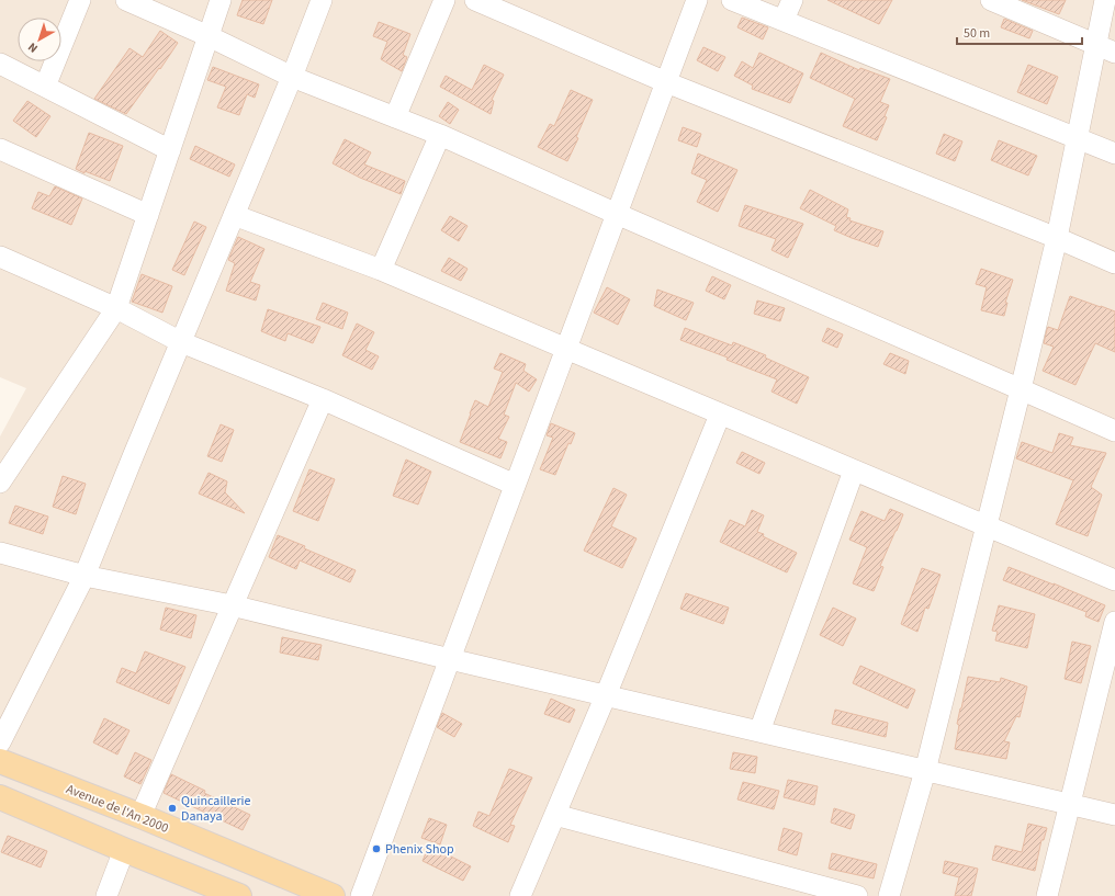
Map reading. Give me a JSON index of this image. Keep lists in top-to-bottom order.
{
  "streets": {
    "main road": ["Avenue de l'An 2000"]
  },
  "places": ["Quincaillerie Danaya", "Phenix Shop"],
  "scale_bar": "50 m",
  "north": "bottom left"
}
